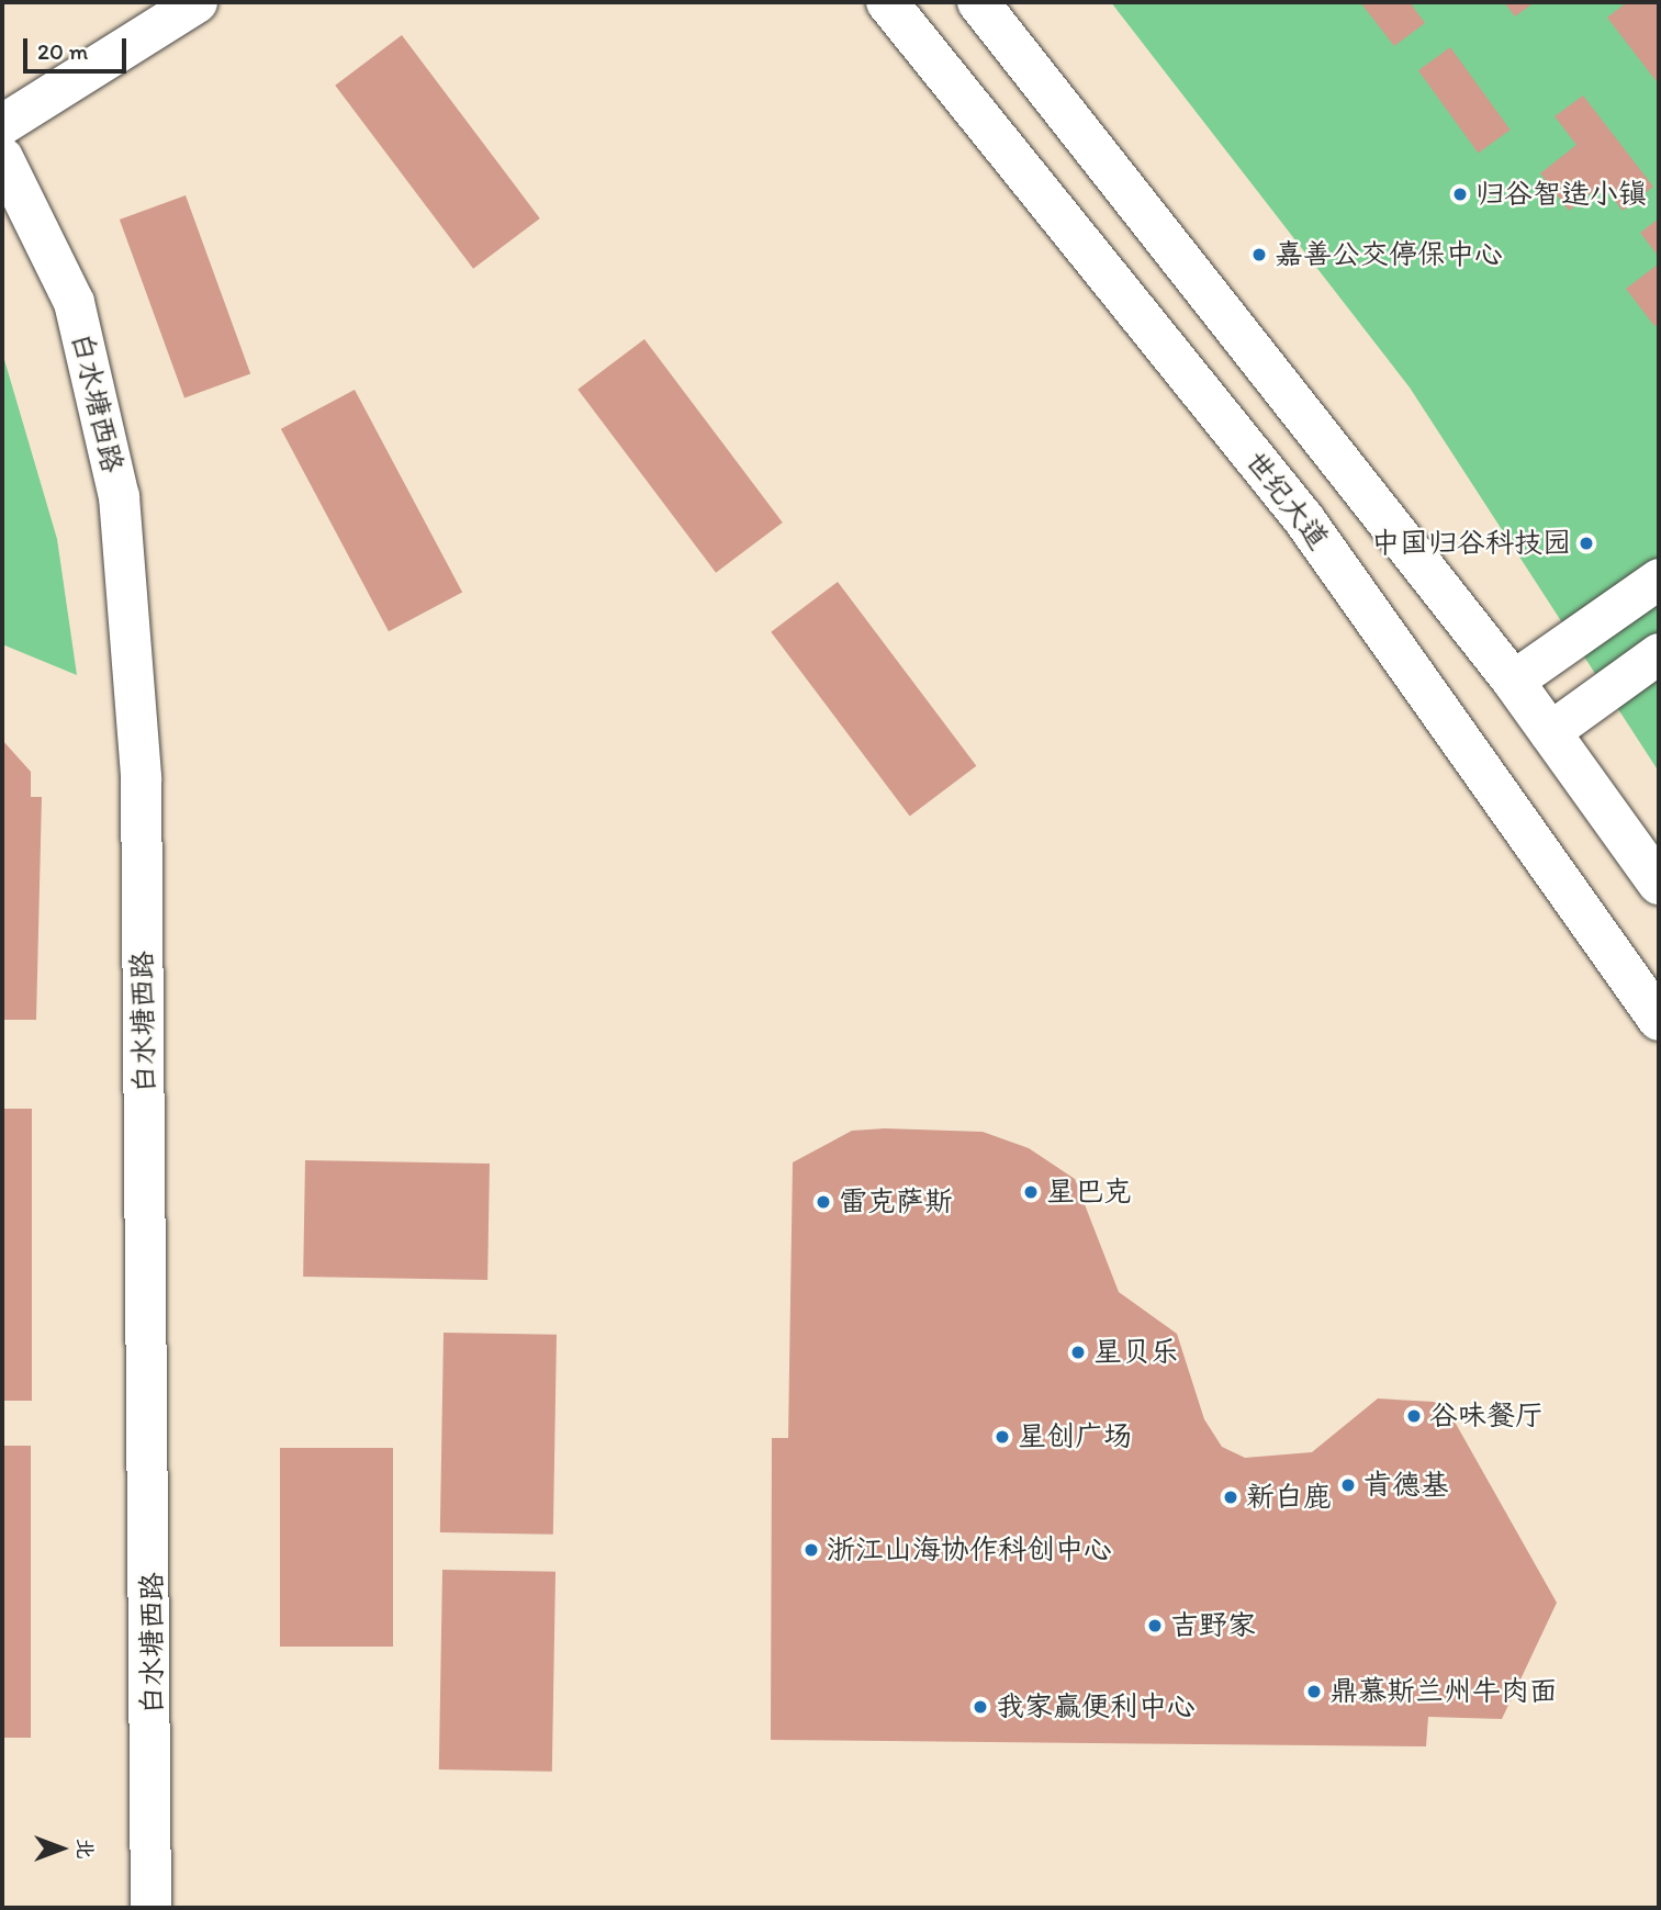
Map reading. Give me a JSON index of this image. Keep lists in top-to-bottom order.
{
  "streets": {
    "main road": ["世纪大道"],
    "street": ["白水塘西路"]
  },
  "places": [
    "归谷智造小镇",
    "嘉善公交停保中心",
    "中国归谷科技园",
    "星巴克",
    "雷克萨斯",
    "星贝乐",
    "谷味餐厅",
    "星创广场",
    "肯德基",
    "新白鹿",
    "浙江山海协作科创中心",
    "吉野家",
    "鼎慕斯兰州牛肉面",
    "我家赢便利中心"
  ],
  "scale_bar": "20 m",
  "north": "right"
}
